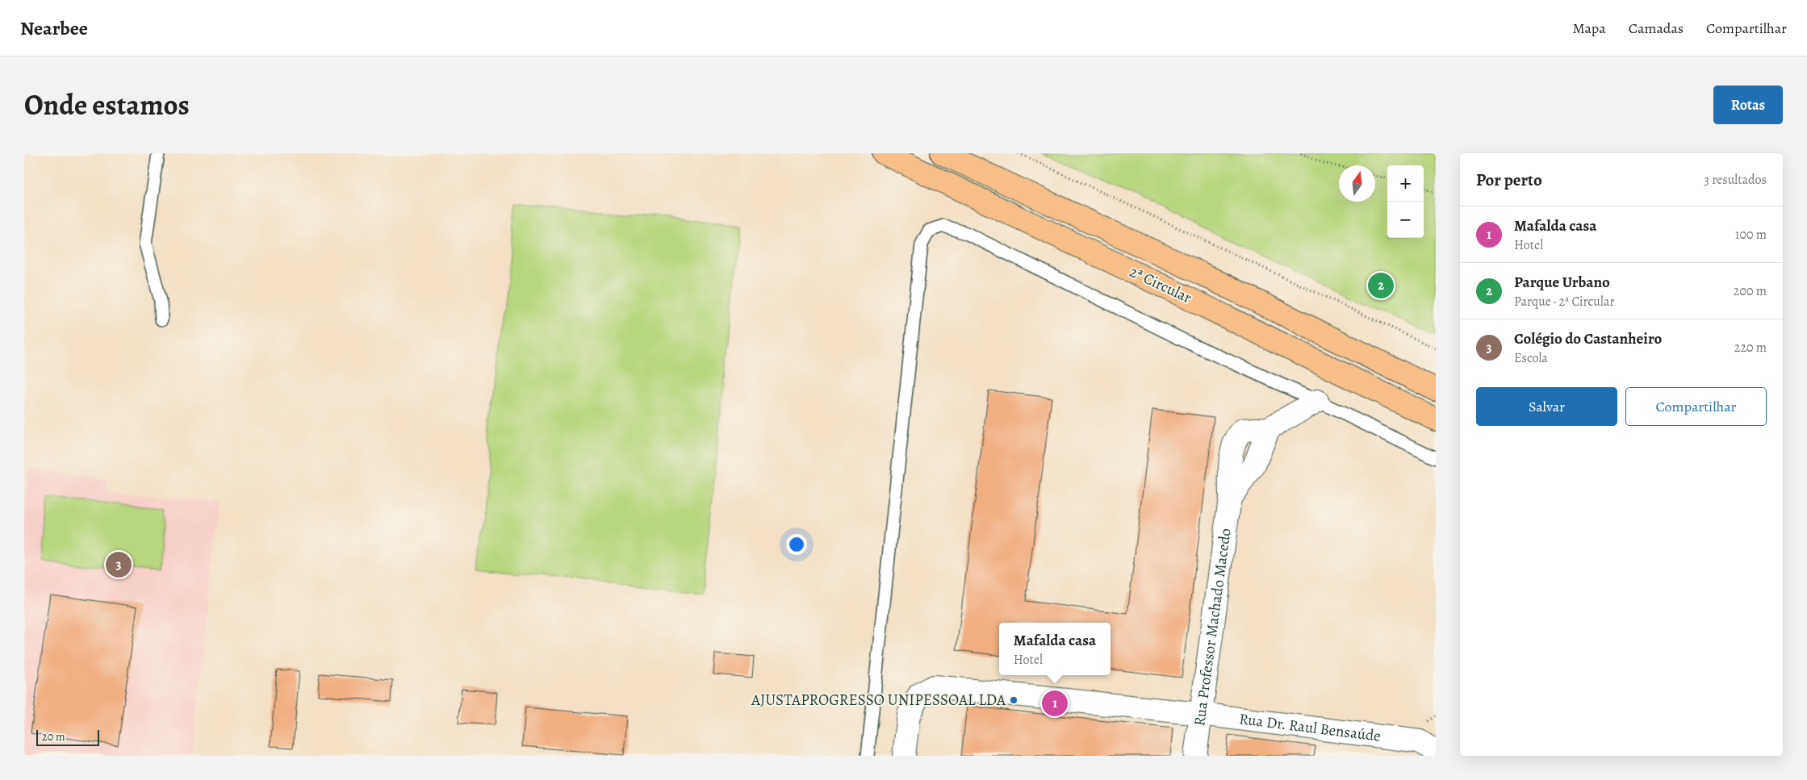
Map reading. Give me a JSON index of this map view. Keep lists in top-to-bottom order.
{
  "streets": {
    "highway": ["2ª Circular"],
    "street": ["Rua Professor Machado Macedo", "Rua Dr. Raul Bensaúde"]
  },
  "crossings": [
    ["Rua Professor Machado Macedo", "Rua Dr. Raul Bensaúde"]
  ],
  "places": ["AJUSTAPROGRESSO UNIPESSOAL LDA"],
  "scale_bar": "20 m",
  "north": "top",
  "page": {
    "header": "Nearbee",
    "nav": ["Mapa", "Camadas", "Compartilhar"],
    "title": "Onde estamos",
    "buttons": [
      "Rotas",
      ["Salvar", "Compartilhar"]
    ],
    "heading": ["Por perto", "3 resultados"],
    "map_buttons": ["+", "−"],
    "list": [
      {
        "mark": "1",
        "name": "Mafalda casa",
        "note": "Hotel",
        "value": "100 m"
      },
      {
        "mark": "2",
        "name": "Parque Urbano",
        "note": "Parque · 2ª Circular",
        "value": "200 m"
      },
      {
        "mark": "3",
        "name": "Colégio do Castanheiro",
        "note": "Escola",
        "value": "220 m"
      }
    ],
    "pins": ["2", "3", "1"],
    "popup": ["Mafalda casa", "Hotel"],
    "scale": "20 m"
  }
}
